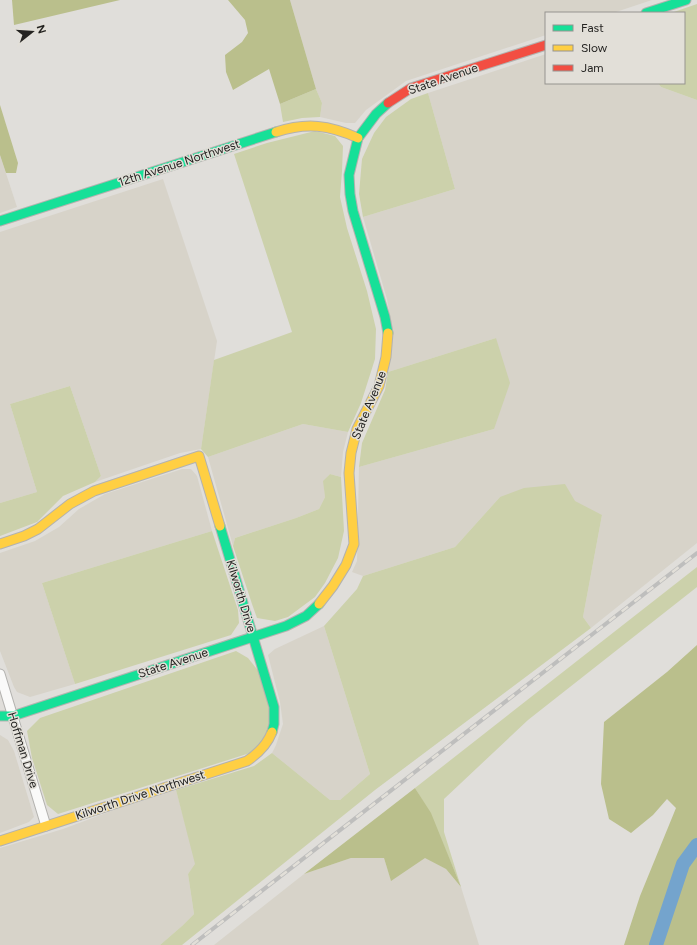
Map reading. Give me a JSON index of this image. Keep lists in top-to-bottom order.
{
  "streets": {
    "street": [
      "State Avenue",
      "12th Avenue Northwest",
      "Kilworth Drive",
      "Hoffman Drive",
      "Kilworth Drive Northwest"
    ]
  },
  "crossings": [
    ["State Avenue", "12th Avenue Northwest"],
    ["State Avenue", "Kilworth Drive"],
    ["State Avenue", "Hoffman Drive"],
    ["Kilworth Drive", "Kilworth Drive Northwest"],
    ["Hoffman Drive", "Kilworth Drive Northwest"]
  ],
  "legend": ["Fast", "Slow", "Jam"],
  "north": "right"
}
